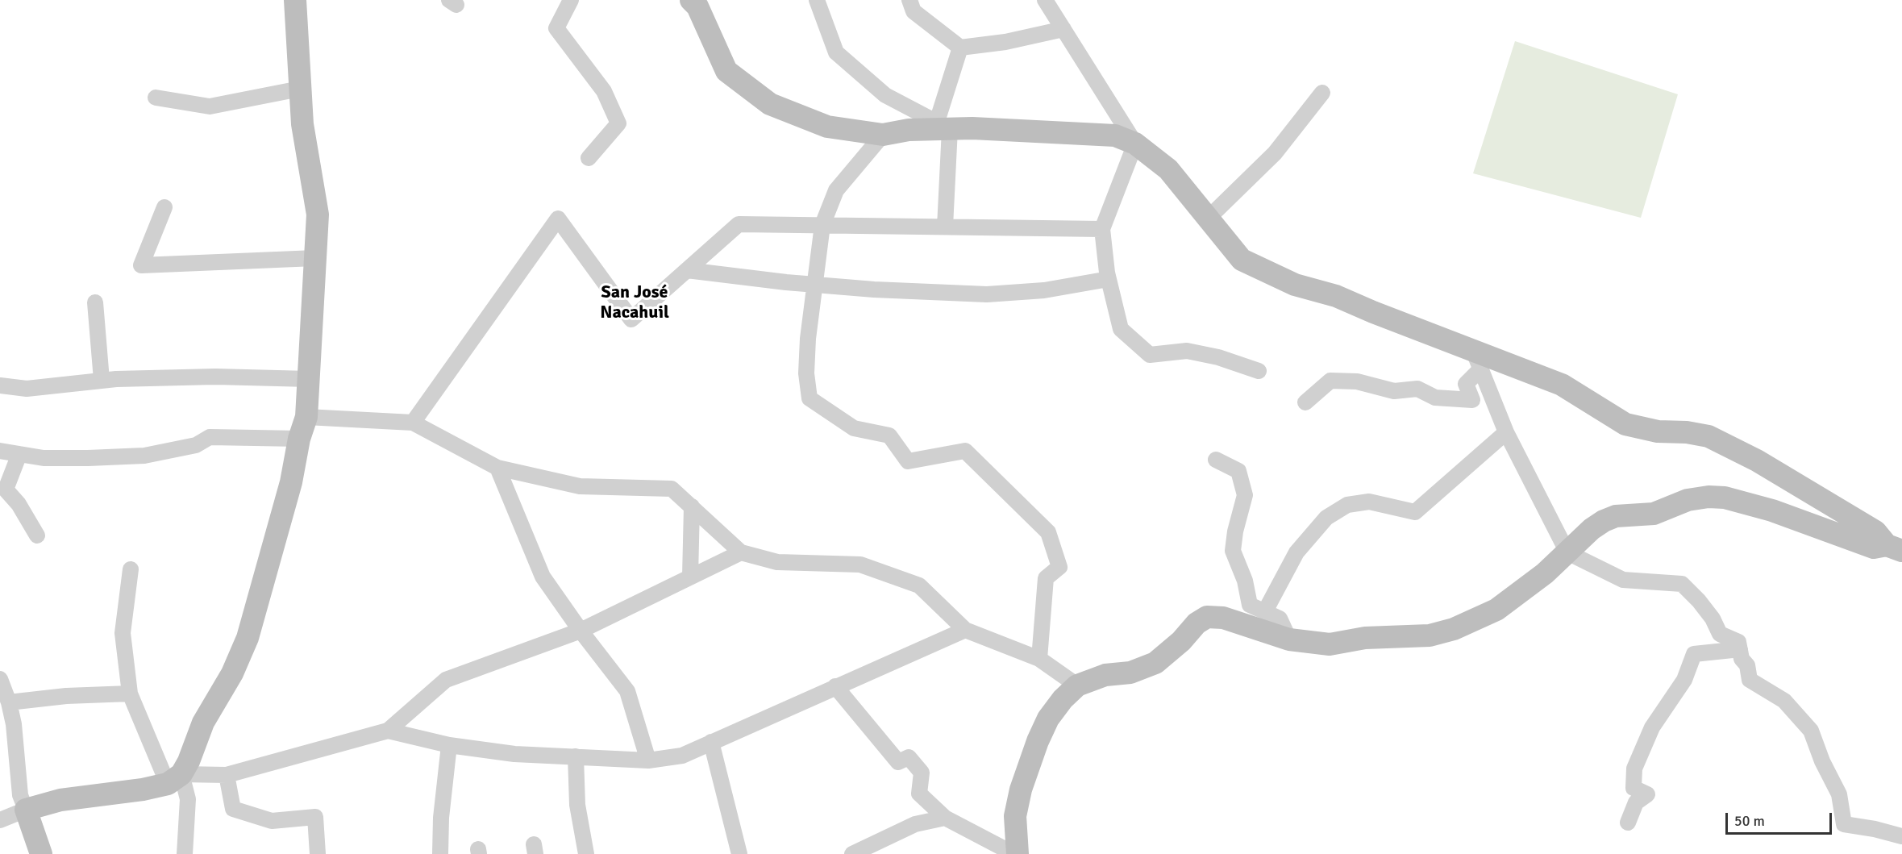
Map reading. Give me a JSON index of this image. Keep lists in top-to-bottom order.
{
  "districts": ["San José Nacahuil"],
  "scale_bar": "50 m"
}
